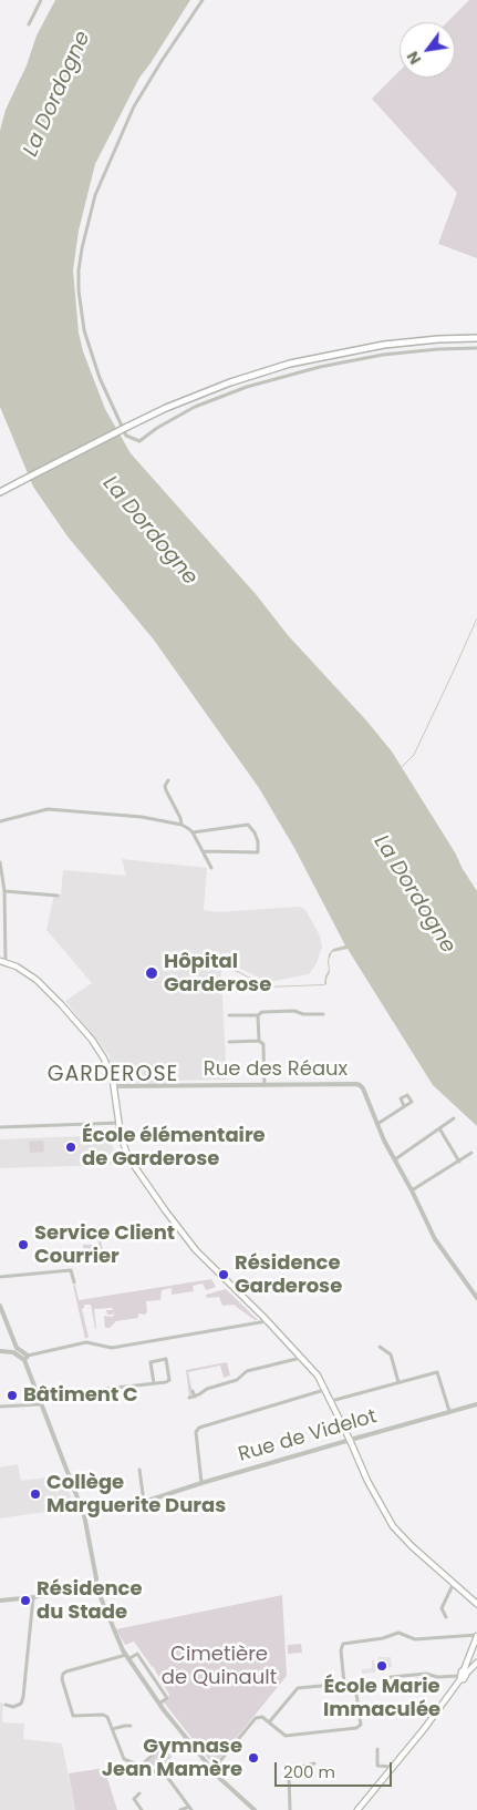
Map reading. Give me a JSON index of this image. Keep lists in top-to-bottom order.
{
  "streets": {
    "street": ["Rue des Réaux", "Rue de Videlot"]
  },
  "districts": ["GARDEROSE"],
  "water": ["La Dordogne"],
  "parks": ["Cimetière de Quinault"],
  "places": [
    "Hôpital Garderose",
    "École élémentaire de Garderose",
    "Service Client Courrier",
    "Résidence Garderose",
    "Bâtiment C",
    "Collège Marguerite Duras",
    "Résidence du Stade",
    "École Marie Immaculée",
    "Gymnase Jean Mamère"
  ],
  "scale_bar": "200 m",
  "north": "bottom left"
}
